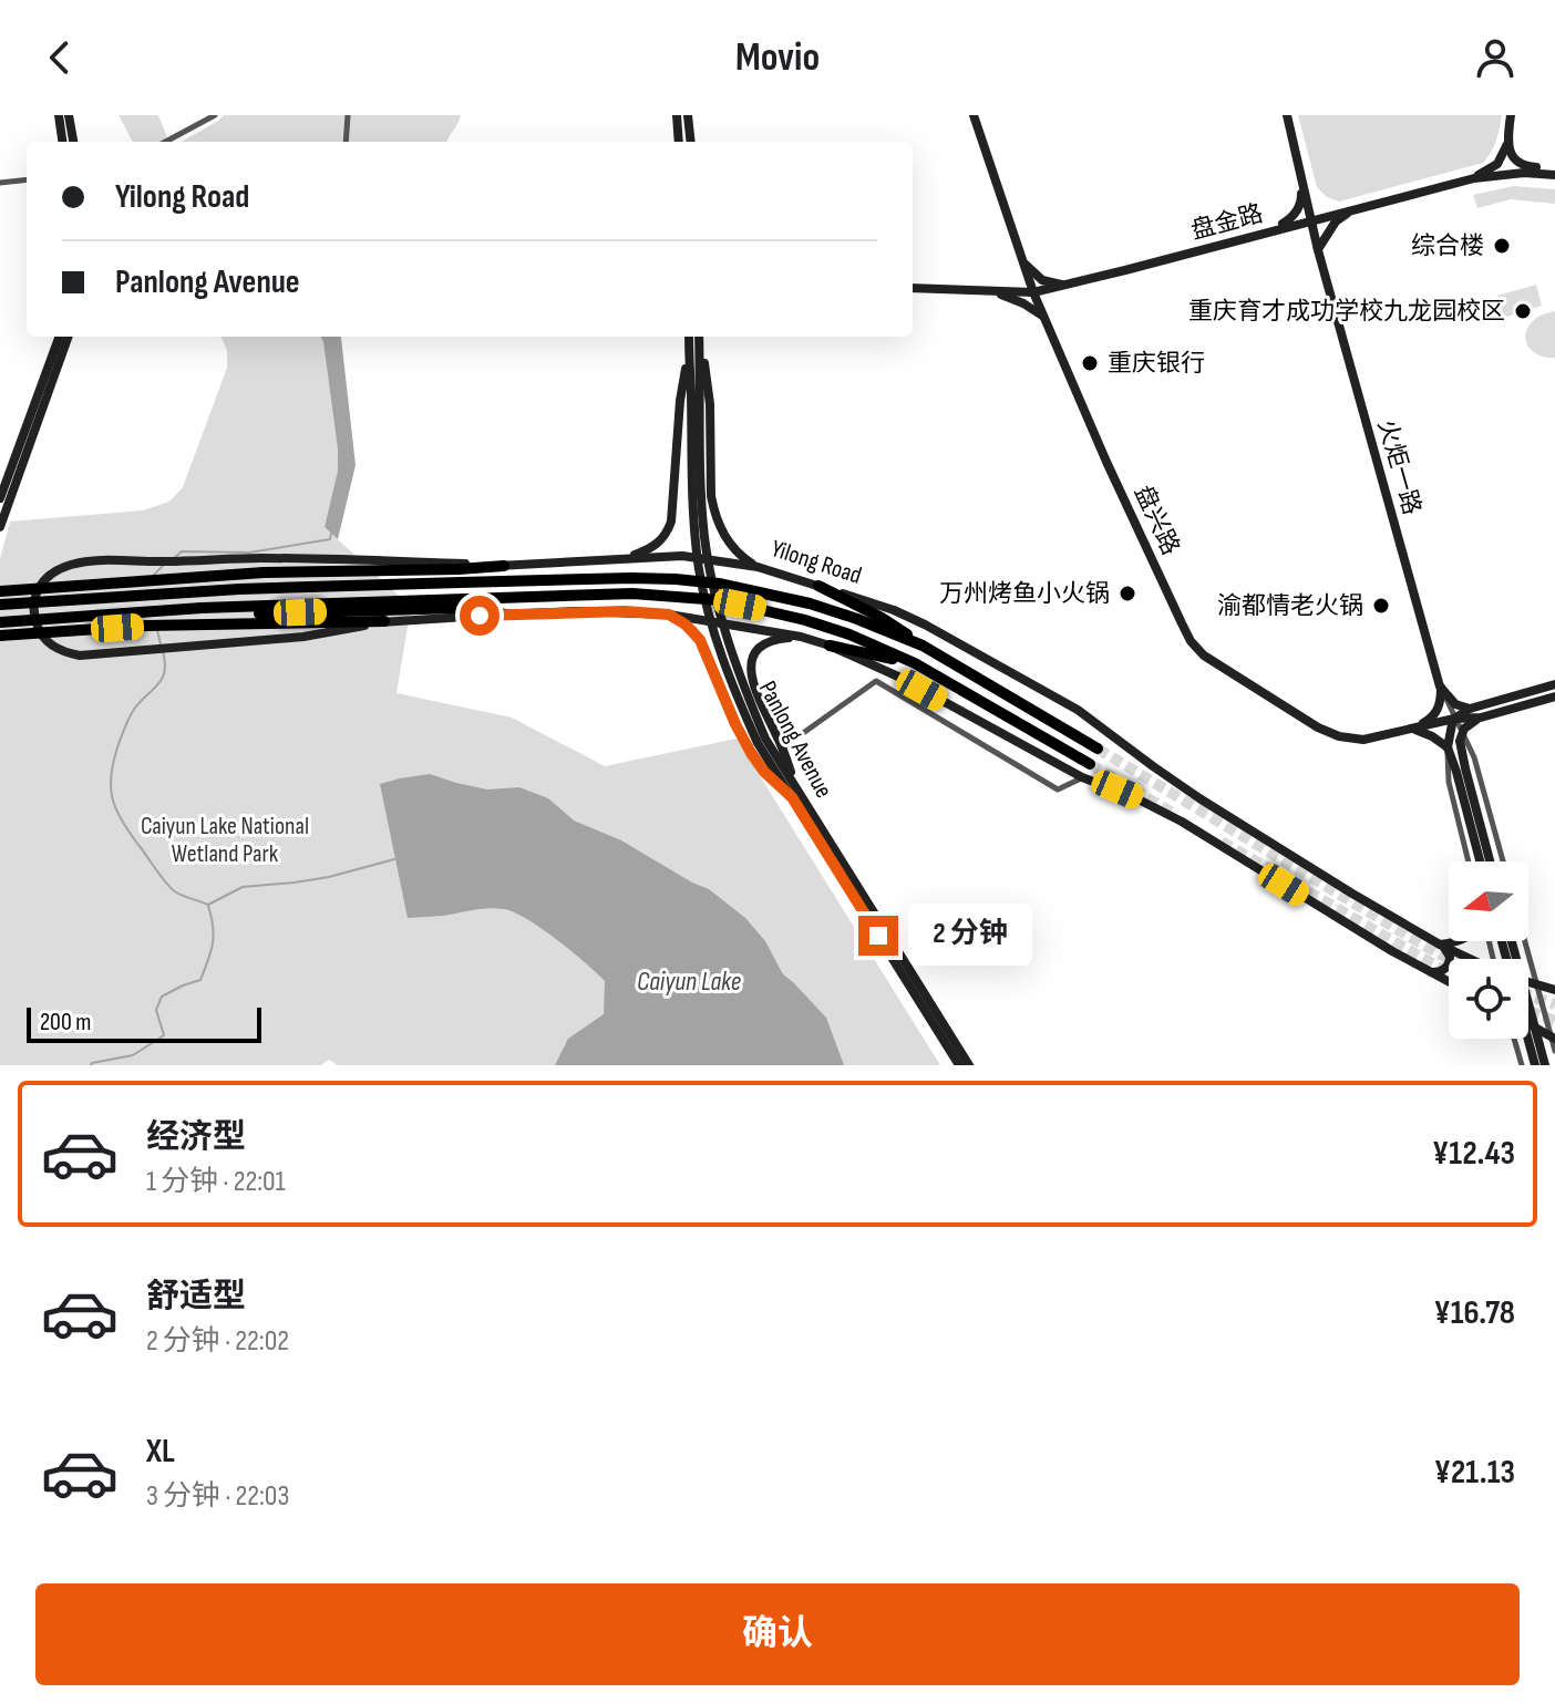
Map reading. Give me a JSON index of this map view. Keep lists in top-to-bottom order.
{
  "streets": {
    "highway": ["Yilong Road"],
    "main road": [
      "盘金路",
      "火炬一路",
      "盘兴路",
      "Panlong Avenue"
    ]
  },
  "crossings": [
    ["盘金路", "火炬一路"],
    ["盘金路", "盘兴路"]
  ],
  "water": ["Caiyun Lake"],
  "parks": ["Caiyun Lake National Wetland Park"],
  "places": [
    "综合楼",
    "重庆育才成功学校九龙园校区",
    "重庆银行",
    "万州烤鱼小火锅",
    "渝都情老火锅"
  ],
  "scale_bar": "200 m",
  "north": "left",
  "page": {
    "header": "Movio",
    "banner": ["Yilong Road", "Panlong Avenue"],
    "bubble": "2 分钟",
    "scale": "200 m",
    "list": [
      {
        "name": "经济型",
        "note": "1 分钟 · 22:01",
        "value": "¥12.43"
      },
      {
        "name": "舒适型",
        "note": "2 分钟 · 22:02",
        "value": "¥16.78"
      },
      {
        "name": "XL",
        "note": "3 分钟 · 22:03",
        "value": "¥21.13"
      }
    ],
    "buttons": "确认"
  }
}
